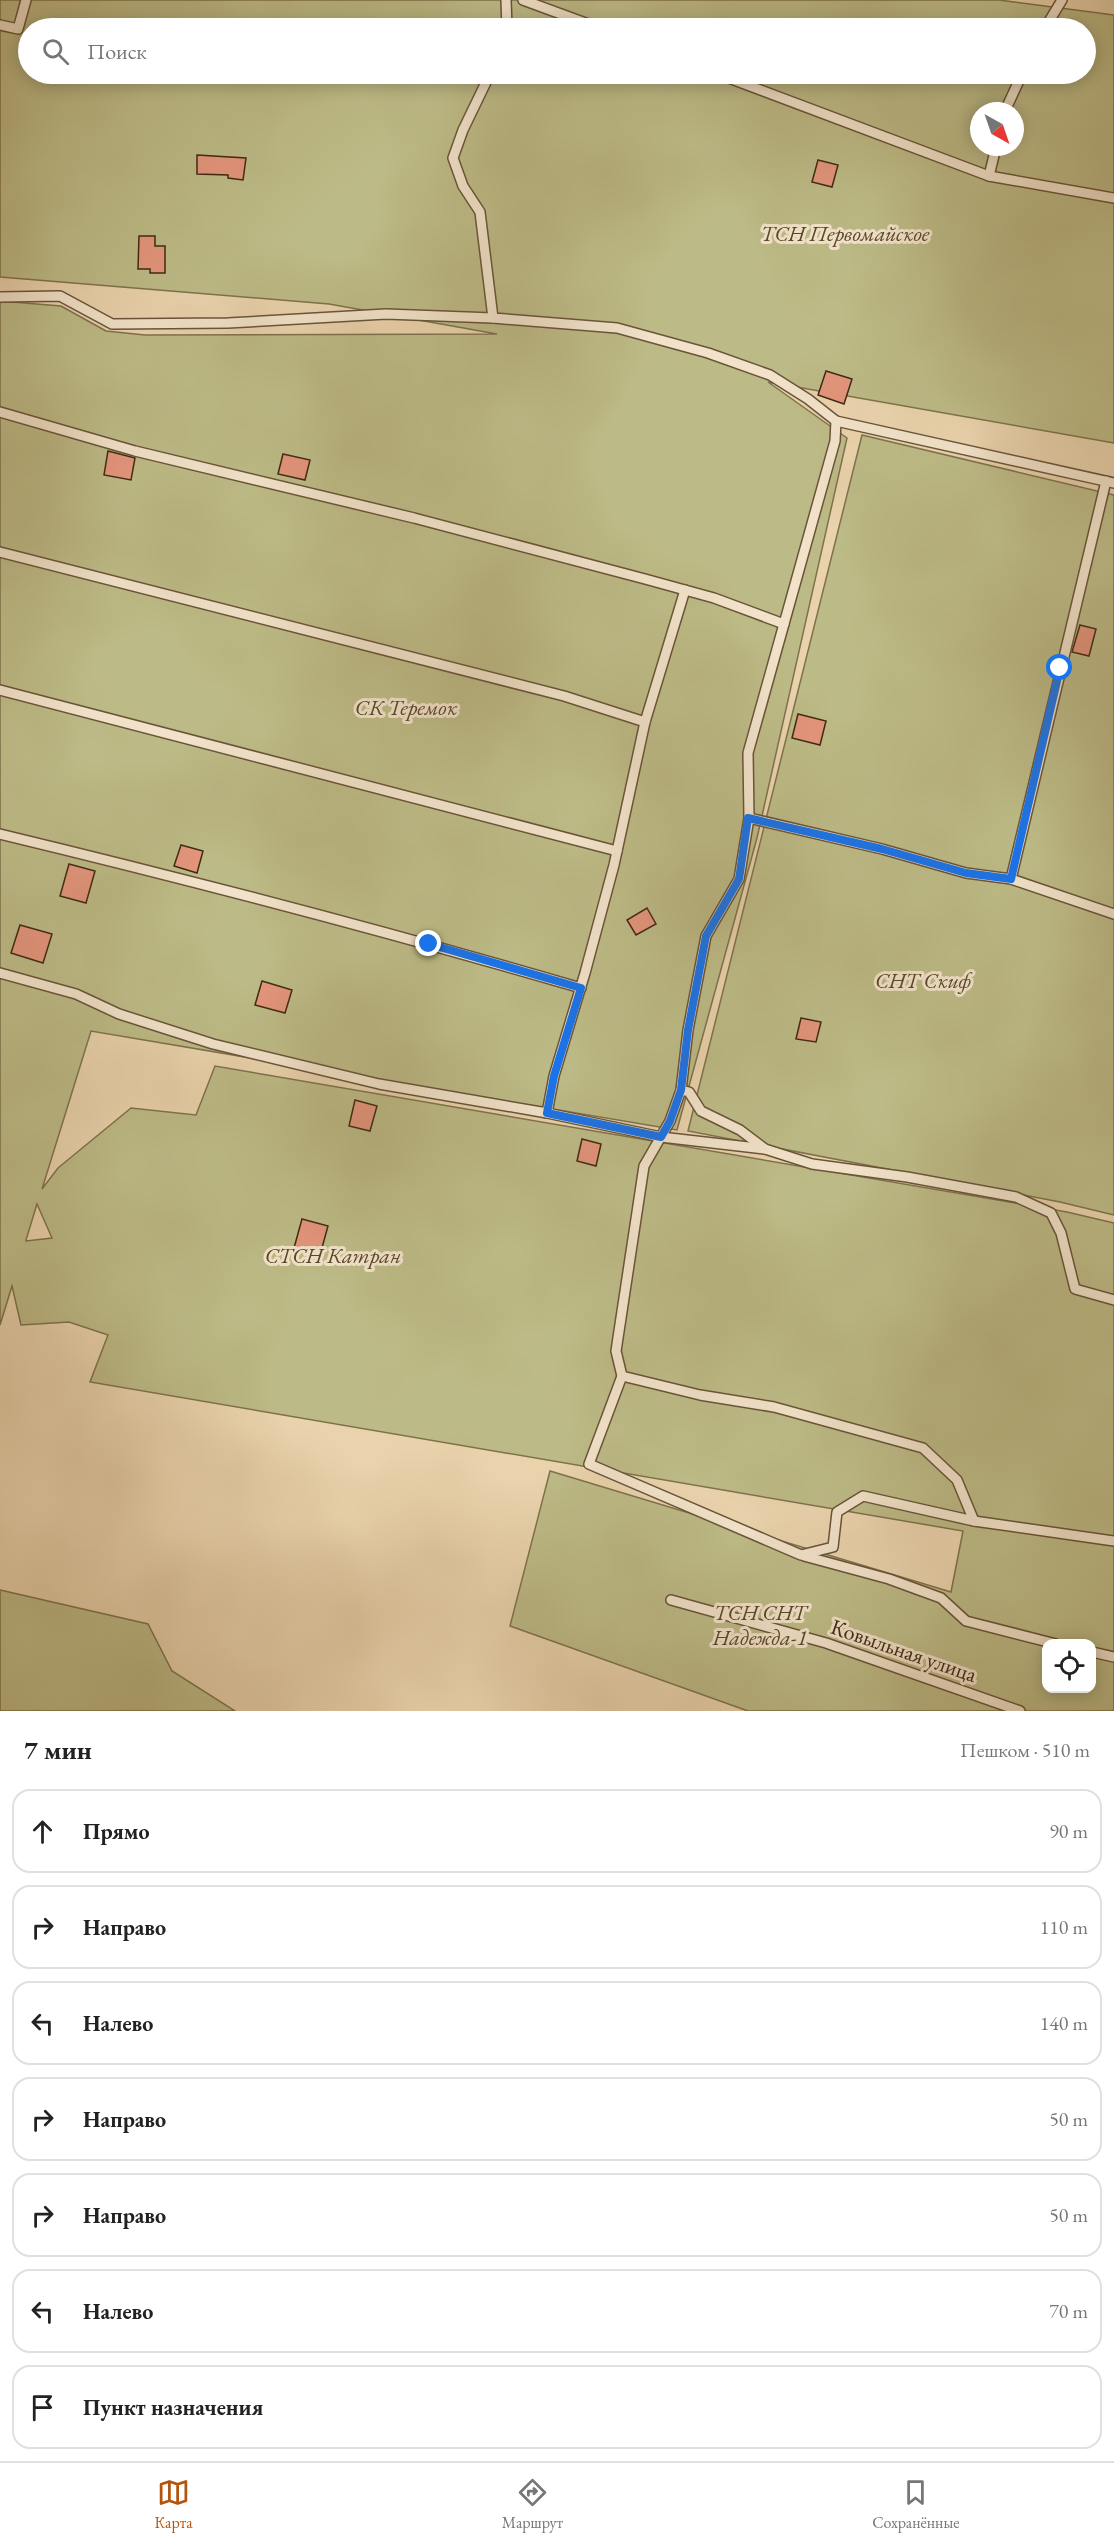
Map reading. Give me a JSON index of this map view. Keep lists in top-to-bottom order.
{
  "streets": {
    "lane": ["Ковыльная улица"]
  },
  "parks": [
    "ТСН Первомайское",
    "СК Теремок",
    "СНТ Скиф",
    "СТСН Катран",
    "ТСН СНТ Надежда-1"
  ],
  "north": "bottom right",
  "page": {
    "search": "Поиск",
    "heading": ["7 мин", "Пешком · 510 m"],
    "list": [
      ["Прямо", "90 m"],
      ["Направо", "110 m"],
      ["Налево", "140 m"],
      ["Направо", "50 m"],
      ["Направо", "50 m"],
      ["Налево", "70 m"],
      "Пункт назначения"
    ],
    "nav": ["Карта", "Маршрут", "Сохранённые"]
  }
}
